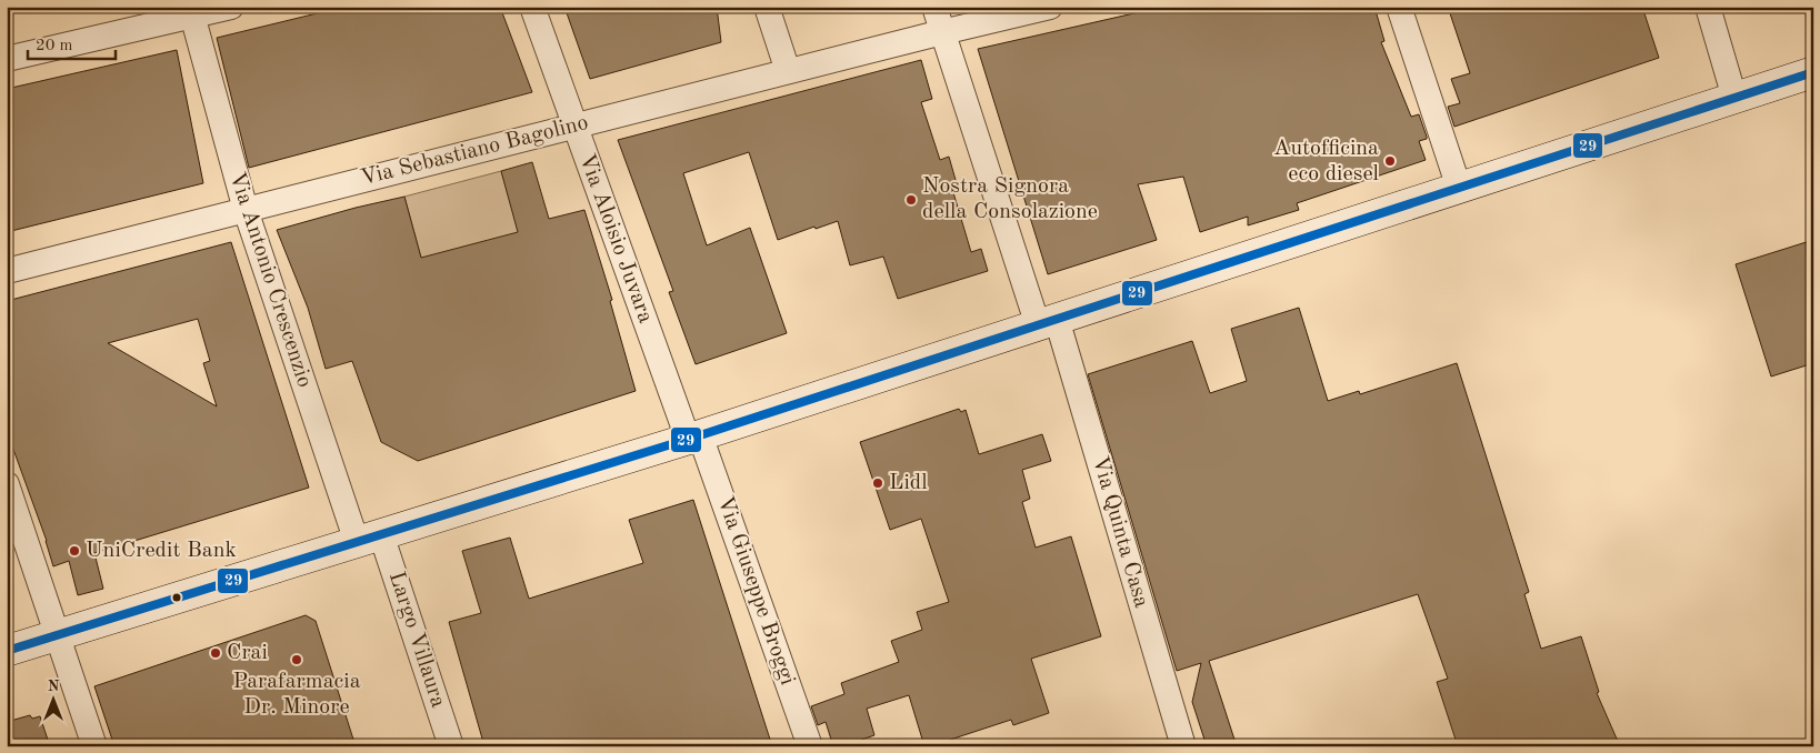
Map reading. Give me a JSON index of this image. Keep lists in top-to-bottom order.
{
  "streets": {
    "street": [
      "Via Sebastiano Bagolino",
      "Via Aloisio Juvara",
      "Via Antonio Crescenzio",
      "Via Quinta Casa",
      "Via Giuseppe Broggi",
      "Largo Villaura"
    ]
  },
  "crossings": [
    ["Via Sebastiano Bagolino", "Via Aloisio Juvara"],
    ["Via Sebastiano Bagolino", "Via Antonio Crescenzio"],
    ["Via Sebastiano Bagolino", "Via Quinta Casa"],
    ["Via Aloisio Juvara", "Via Giuseppe Broggi"],
    ["Via Antonio Crescenzio", "Largo Villaura"]
  ],
  "places": [
    "Autofficina eco diesel",
    "Nostra Signora della Consolazione",
    "Lidl",
    "UniCredit Bank",
    "Crai",
    "Parafarmacia Dr. Minore"
  ],
  "lines": ["transit line 29"],
  "scale_bar": "20 m",
  "north": "top"
}
